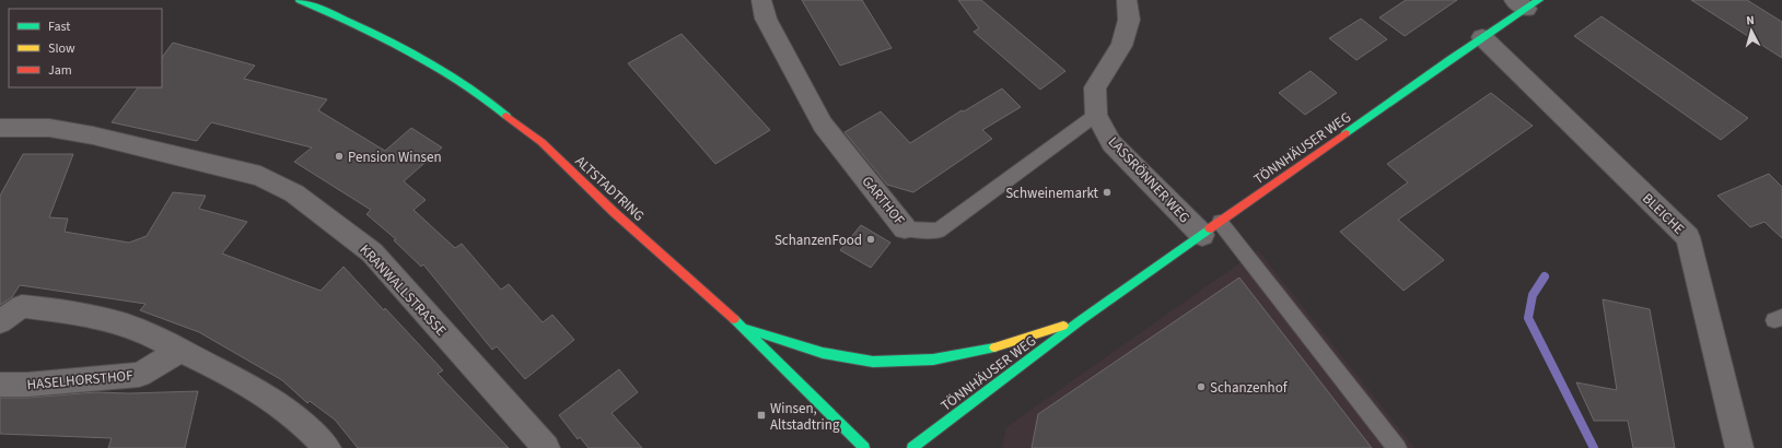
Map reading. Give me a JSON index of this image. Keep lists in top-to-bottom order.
{
  "streets": {
    "main road": ["TÖNNHÄUSER WEG", "ALTSTADTRING"],
    "street": [
      "LASSRÖNNER WEG",
      "GARTHOF",
      "BLEICHE",
      "KRANWALLSTRASSE",
      "HASELHORSTHOF"
    ]
  },
  "crossings": [
    ["TÖNNHÄUSER WEG", "LASSRÖNNER WEG"],
    ["TÖNNHÄUSER WEG", "ALTSTADTRING"],
    ["TÖNNHÄUSER WEG", "BLEICHE"],
    ["LASSRÖNNER WEG", "GARTHOF"]
  ],
  "places": {
    "other": [
      "Pension Winsen",
      "Schweinemarkt",
      "SchanzenFood",
      "Schanzenhof"
    ],
    "transit": ["Winsen, Altstadtring"]
  },
  "legend": ["Fast", "Slow", "Jam"],
  "north": "top"
}
